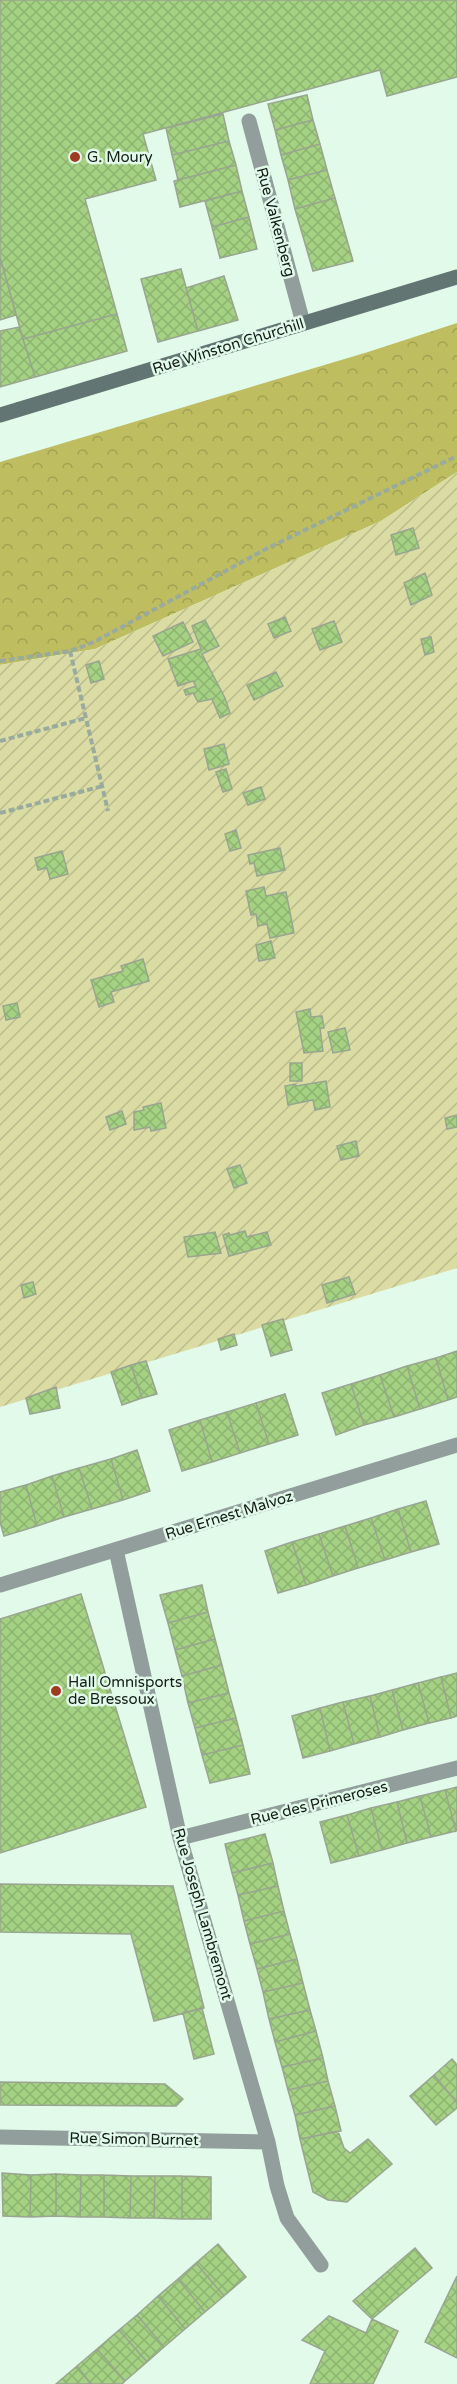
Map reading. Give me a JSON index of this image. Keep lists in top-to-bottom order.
{
  "streets": {
    "main road": ["Rue Winston Churchill"],
    "street": [
      "Rue Valkenberg",
      "Rue Ernest Malvoz",
      "Rue des Primeroses",
      "Rue Joseph Lambremont",
      "Rue Simon Burnet"
    ]
  },
  "crossings": [
    ["Rue Valkenberg", "Rue Winston Churchill"],
    ["Rue Ernest Malvoz", "Rue Joseph Lambremont"],
    ["Rue des Primeroses", "Rue Joseph Lambremont"],
    ["Rue Joseph Lambremont", "Rue Simon Burnet"]
  ],
  "places": ["G. Moury", "Hall Omnisports de Bressoux"]
}
